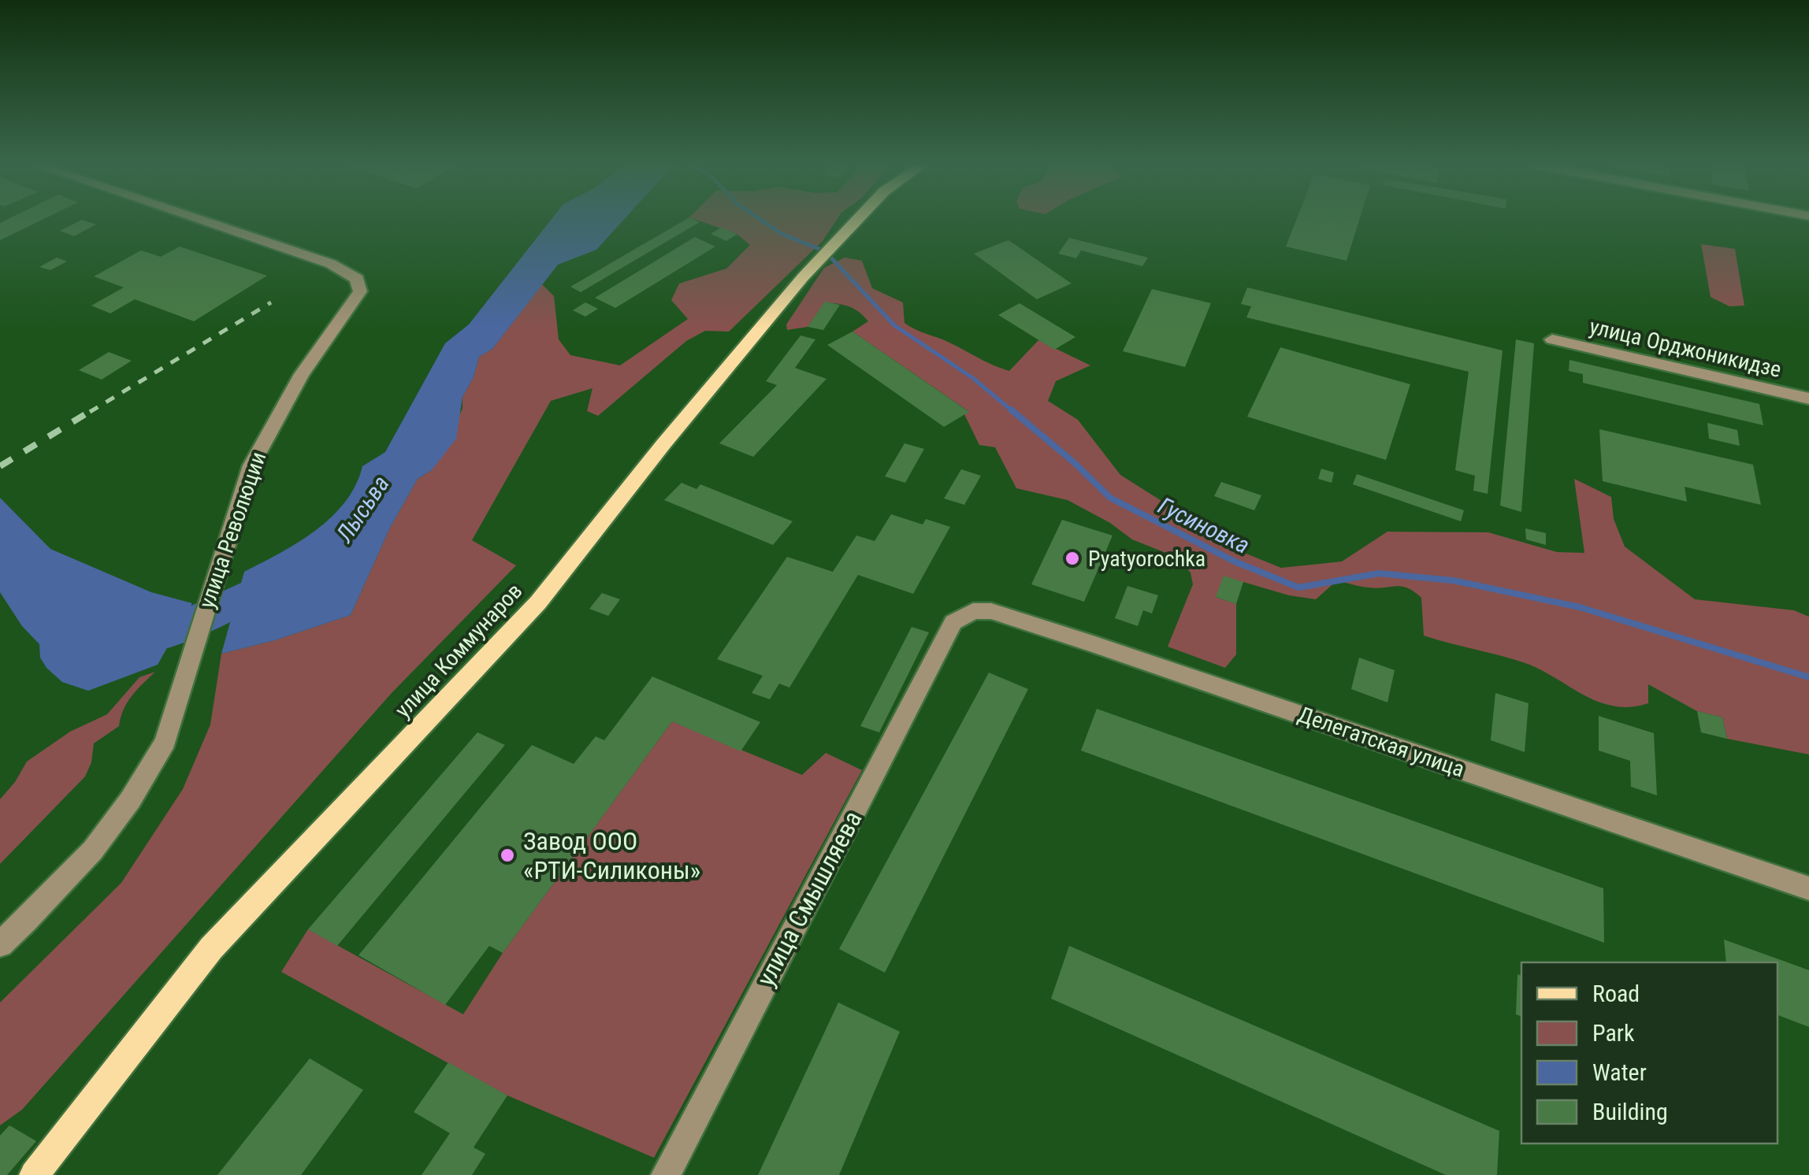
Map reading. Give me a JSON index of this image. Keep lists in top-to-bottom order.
{
  "streets": {
    "main road": ["улица Коммунаров"],
    "street": [
      "улица Орджоникидзе",
      "улица Революции",
      "Делегатская улица",
      "улица Смышляева"
    ]
  },
  "crossings": [
    ["Делегатская улица", "улица Смышляева"]
  ],
  "water": ["Лысьва", "Гусиновка"],
  "places": ["Pyatyorochka", "Завод ООО «РТИ-Силиконы»"],
  "legend": [
    "Road",
    "Park",
    "Water",
    "Building"
  ]
}
